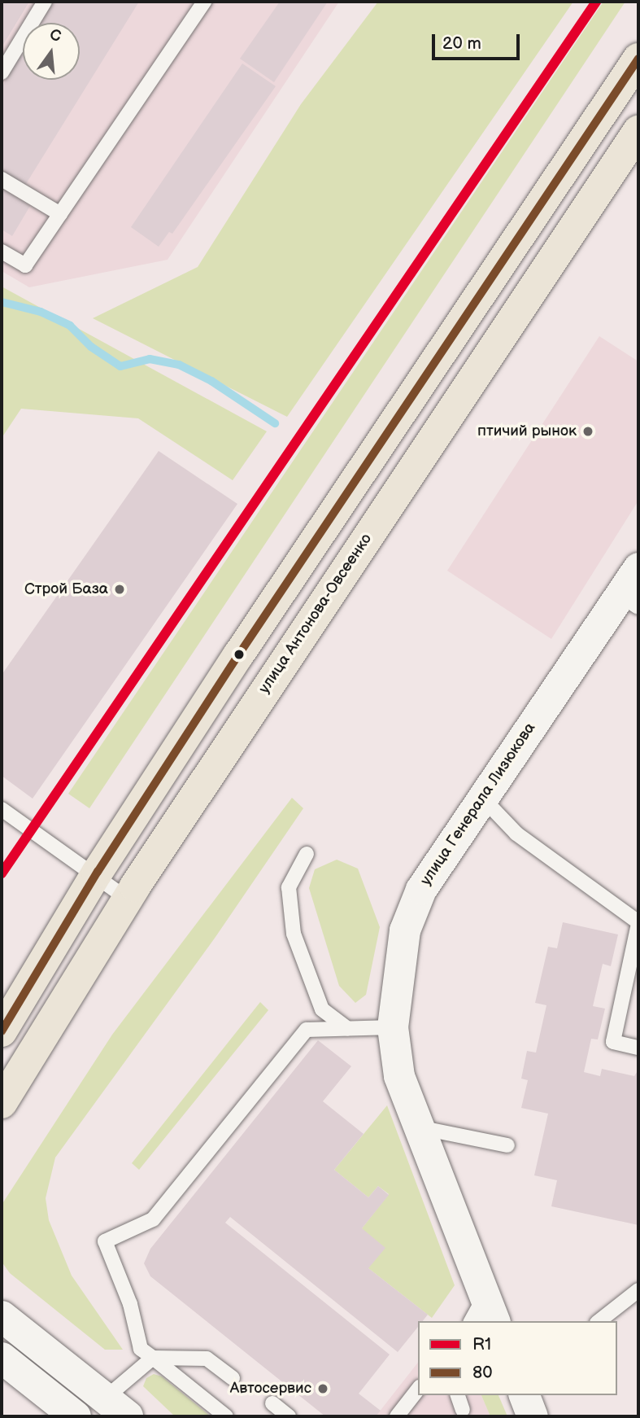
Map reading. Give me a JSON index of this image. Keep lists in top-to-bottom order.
{
  "streets": {
    "highway": ["улица Антонова-Овсеенко"],
    "street": ["улица Генерала Лизюкова"]
  },
  "places": ["птичий рынок", "Строй База", "Автосервис"],
  "lines": ["transit line R1", "transit line 80"],
  "legend": ["R1", "80"],
  "scale_bar": "20 m",
  "north": "top"
}
